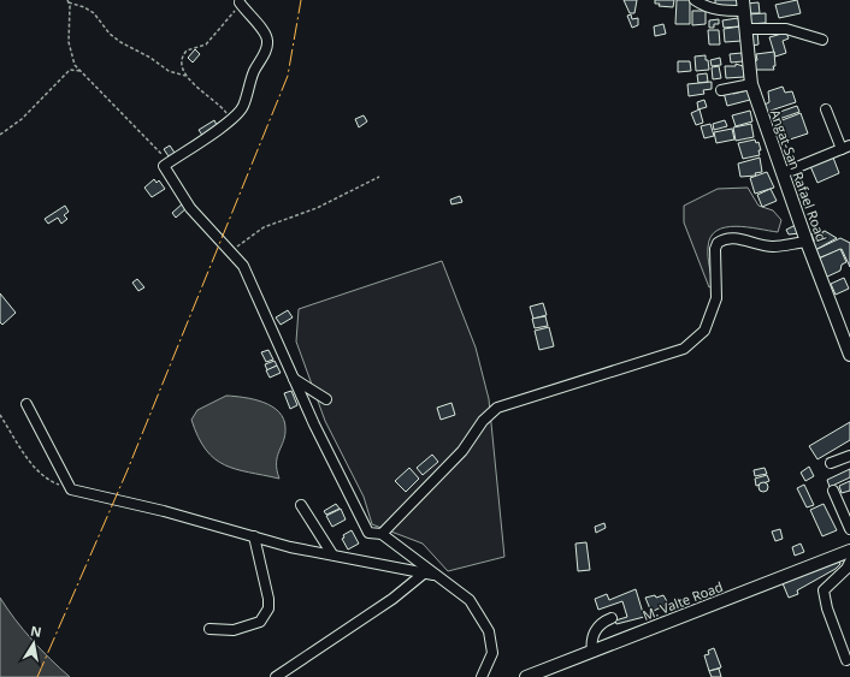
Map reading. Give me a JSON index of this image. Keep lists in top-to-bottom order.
{
  "streets": {
    "main road": ["Angat-San Rafael Road", "M. Valte Road"]
  },
  "north": "top"
}
